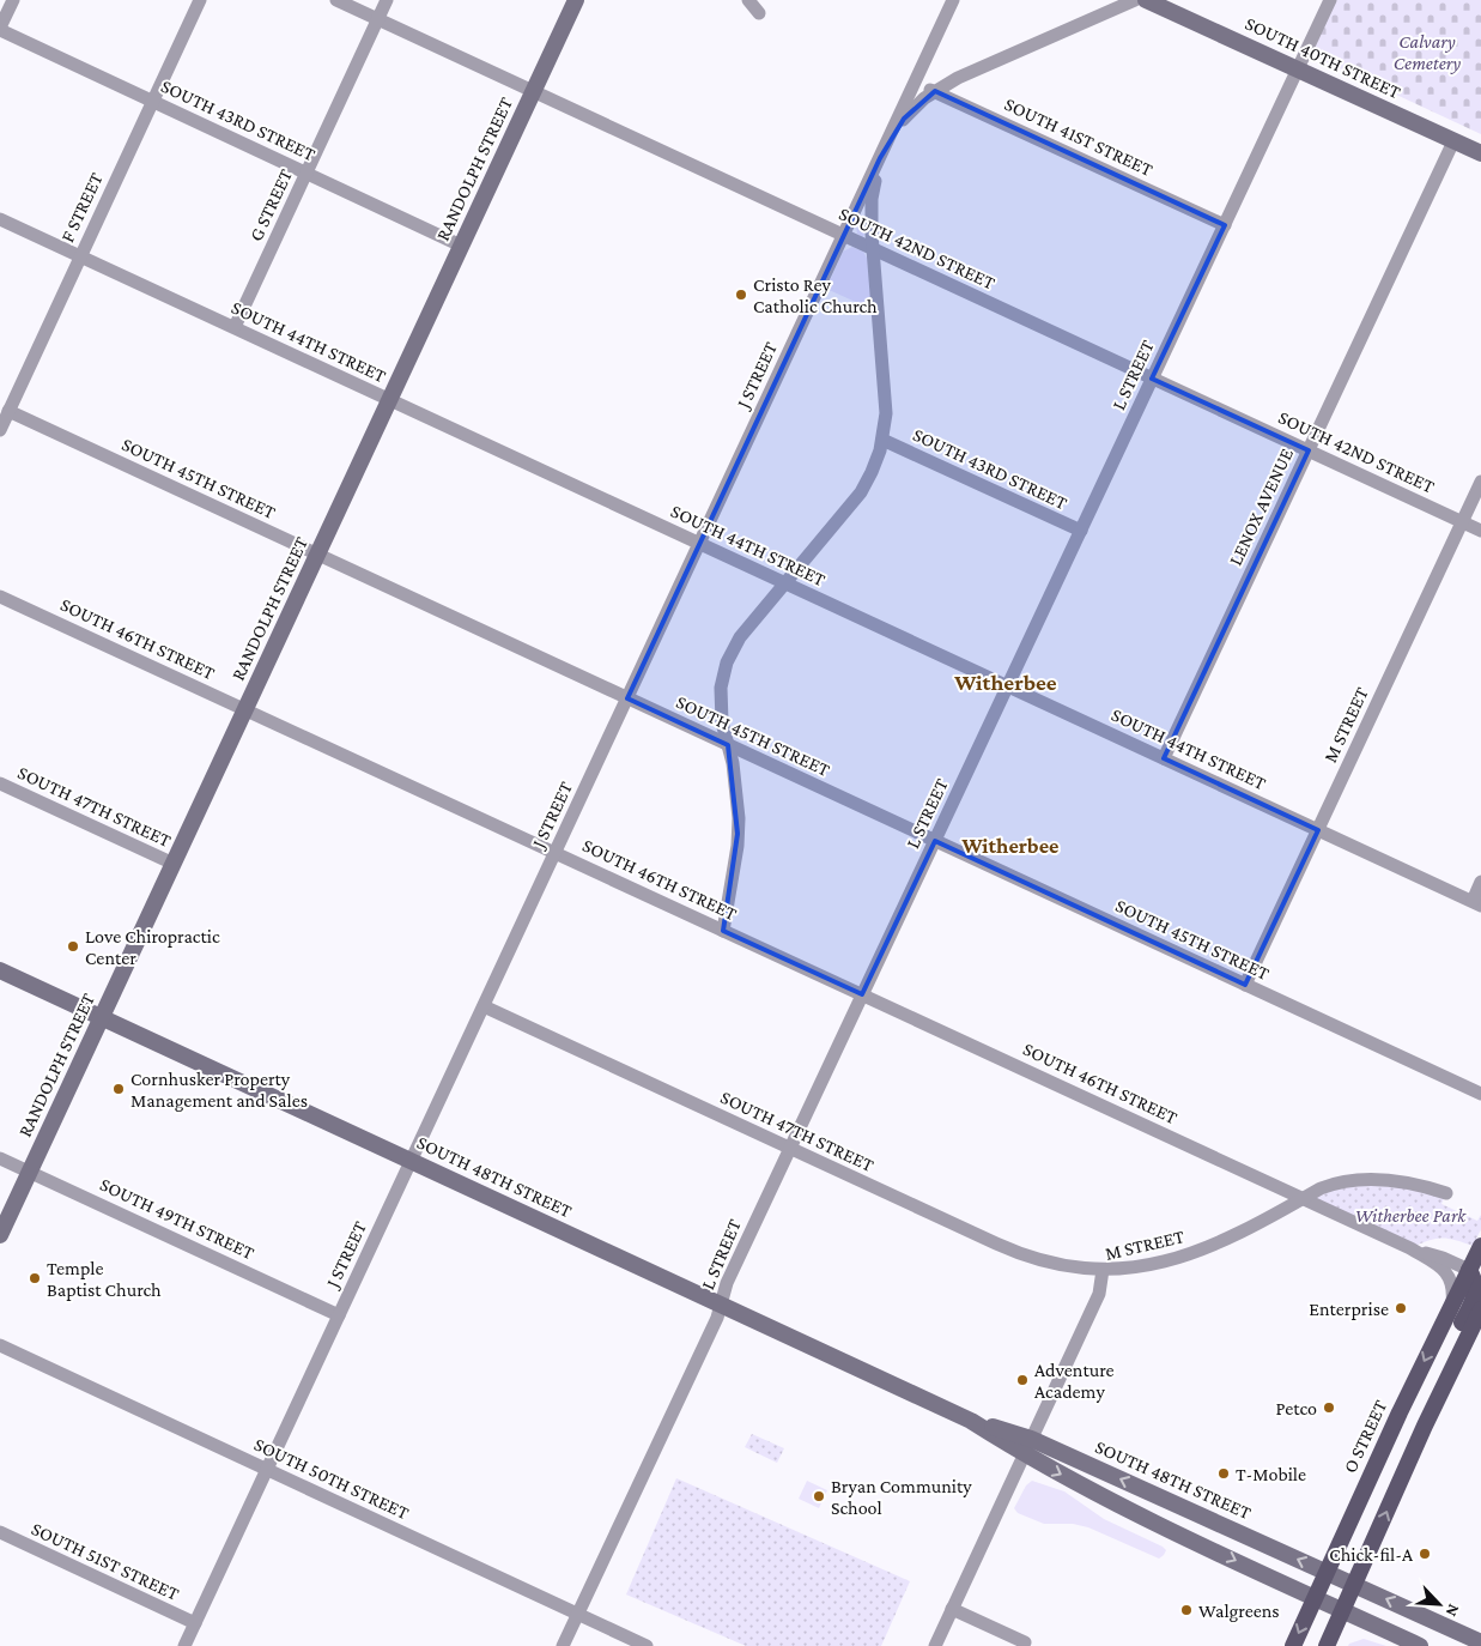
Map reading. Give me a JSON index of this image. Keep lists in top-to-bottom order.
{
  "streets": {
    "main road": [
      "SOUTH 40TH STREET",
      "RANDOLPH STREET",
      "SOUTH 48TH STREET",
      "O STREET"
    ],
    "street": [
      "SOUTH 43RD STREET",
      "SOUTH 41ST STREET",
      "G STREET",
      "F STREET",
      "SOUTH 42ND STREET",
      "SOUTH 44TH STREET",
      "J STREET",
      "L STREET",
      "SOUTH 45TH STREET",
      "LENOX AVENUE",
      "SOUTH 46TH STREET",
      "M STREET",
      "SOUTH 47TH STREET",
      "SOUTH 49TH STREET",
      "SOUTH 50TH STREET",
      "SOUTH 51ST STREET"
    ]
  },
  "crossings": [
    ["SOUTH 40TH STREET", "L STREET"],
    ["SOUTH 40TH STREET", "LENOX AVENUE"],
    ["SOUTH 43RD STREET", "RANDOLPH STREET"],
    ["SOUTH 43RD STREET", "G STREET"],
    ["SOUTH 43RD STREET", "F STREET"],
    ["SOUTH 43RD STREET", "L STREET"],
    ["SOUTH 41ST STREET", "J STREET"],
    ["SOUTH 41ST STREET", "L STREET"],
    ["RANDOLPH STREET", "SOUTH 42ND STREET"],
    ["RANDOLPH STREET", "SOUTH 44TH STREET"],
    ["RANDOLPH STREET", "SOUTH 45TH STREET"],
    ["RANDOLPH STREET", "SOUTH 46TH STREET"],
    ["RANDOLPH STREET", "SOUTH 47TH STREET"],
    ["RANDOLPH STREET", "SOUTH 48TH STREET"],
    ["RANDOLPH STREET", "SOUTH 49TH STREET"],
    ["G STREET", "SOUTH 42ND STREET"],
    ["G STREET", "SOUTH 44TH STREET"],
    ["F STREET", "SOUTH 44TH STREET"],
    ["F STREET", "SOUTH 45TH STREET"],
    ["SOUTH 42ND STREET", "J STREET"],
    ["SOUTH 42ND STREET", "L STREET"],
    ["SOUTH 42ND STREET", "LENOX AVENUE"],
    ["SOUTH 42ND STREET", "M STREET"],
    ["SOUTH 44TH STREET", "J STREET"],
    ["SOUTH 44TH STREET", "L STREET"],
    ["SOUTH 44TH STREET", "LENOX AVENUE"],
    ["SOUTH 44TH STREET", "M STREET"],
    ["J STREET", "SOUTH 45TH STREET"],
    ["J STREET", "SOUTH 46TH STREET"],
    ["J STREET", "SOUTH 47TH STREET"],
    ["J STREET", "SOUTH 48TH STREET"],
    ["J STREET", "SOUTH 49TH STREET"],
    ["J STREET", "SOUTH 50TH STREET"],
    ["J STREET", "SOUTH 51ST STREET"],
    ["L STREET", "SOUTH 45TH STREET"],
    ["L STREET", "SOUTH 46TH STREET"],
    ["L STREET", "SOUTH 47TH STREET"],
    ["L STREET", "SOUTH 48TH STREET"],
    ["L STREET", "SOUTH 50TH STREET"],
    ["SOUTH 45TH STREET", "M STREET"],
    ["SOUTH 46TH STREET", "M STREET"],
    ["SOUTH 46TH STREET", "O STREET"],
    ["M STREET", "SOUTH 47TH STREET"],
    ["M STREET", "SOUTH 48TH STREET"],
    ["SOUTH 48TH STREET", "O STREET"]
  ],
  "districts": ["Witherbee", "Witherbee"],
  "parks": ["Calvary Cemetery", "Witherbee Park"],
  "places": [
    "Cristo Rey Catholic Church",
    "Love Chiropractic Center",
    "Cornhusker Property Management and Sales",
    "Temple Baptist Church",
    "Enterprise",
    "Adventure Academy",
    "Petco",
    "T-Mobile",
    "Bryan Community School",
    "Chick-fil-A",
    "Walgreens"
  ],
  "north": "bottom right"
}
